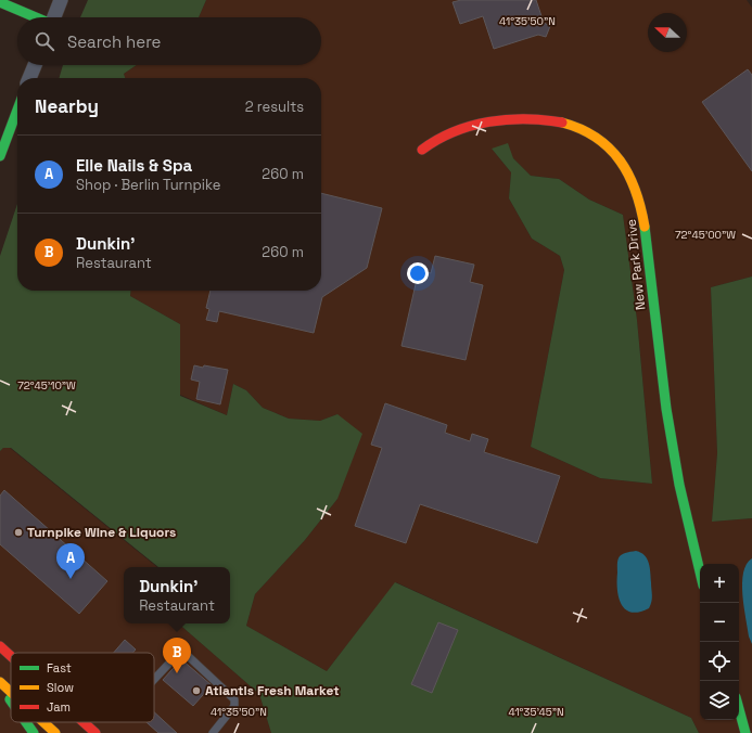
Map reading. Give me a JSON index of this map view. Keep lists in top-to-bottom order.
{
  "streets": {
    "main road": ["New Park Drive"]
  },
  "places": ["Turnpike Wine & Liquors", "Atlantis Fresh Market"],
  "legend": ["Fast", "Slow", "Jam"],
  "north": "left",
  "page": {
    "search": "Search here",
    "heading": ["Nearby", "2 results"],
    "list": [
      {
        "mark": "A",
        "name": "Elle Nails & Spa",
        "note": "Shop · Berlin Turnpike",
        "value": "260 m"
      },
      {
        "mark": "B",
        "name": "Dunkin'",
        "note": "Restaurant",
        "value": "260 m"
      }
    ],
    "pins": ["A", "B"],
    "map_buttons": ["+", "−"],
    "popup": ["Dunkin'", "Restaurant"]
  },
  "coordinates": [
    "41°35'50\"N",
    "72°45'00\"W",
    "72°45'10\"W",
    "41°35'45\"N"
  ]
}
